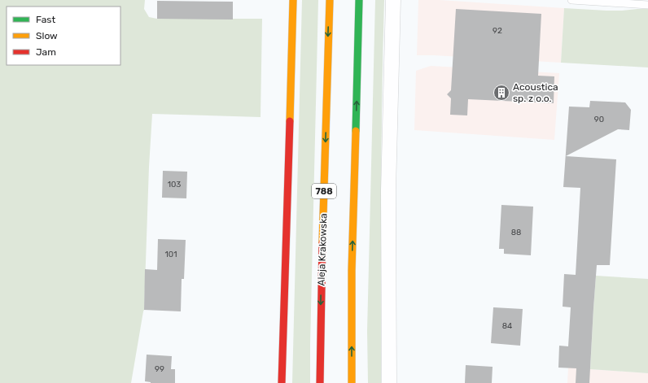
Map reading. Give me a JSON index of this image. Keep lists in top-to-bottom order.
{
  "streets": {
    "main road": ["788", "Aleja Krakowska"]
  },
  "places": {
    "building": ["Acoustica sp. z o.o."]
  },
  "house_numbers": [
    "92",
    "90",
    "103",
    "88",
    "101",
    "84",
    "99"
  ],
  "legend": ["Fast", "Slow", "Jam"]
}
